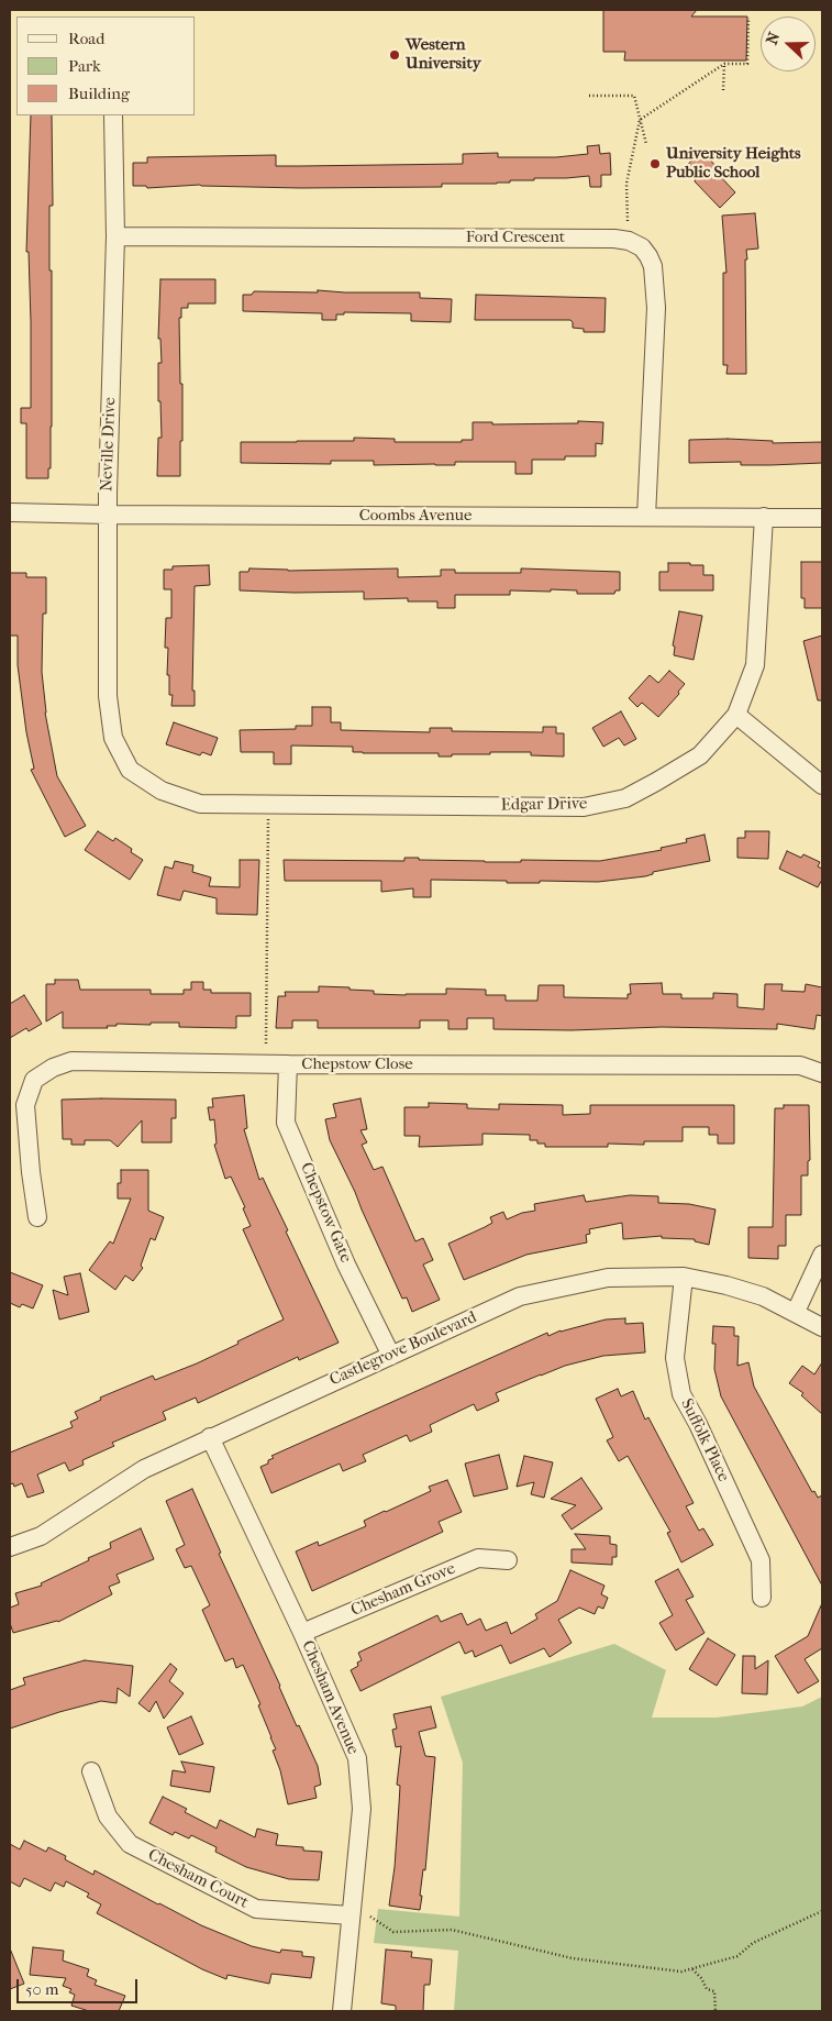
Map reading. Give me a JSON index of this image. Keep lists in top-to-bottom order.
{
  "streets": {
    "street": [
      "Ford Crescent",
      "Neville Drive",
      "Coombs Avenue",
      "Edgar Drive",
      "Chepstow Close",
      "Chepstow Gate",
      "Castlegrove Boulevard",
      "Suffolk Place",
      "Chesham Grove",
      "Chesham Avenue",
      "Chesham Court"
    ]
  },
  "crossings": [
    ["Ford Crescent", "Neville Drive"],
    ["Ford Crescent", "Coombs Avenue"],
    ["Neville Drive", "Coombs Avenue"],
    ["Neville Drive", "Edgar Drive"],
    ["Coombs Avenue", "Edgar Drive"],
    ["Chepstow Close", "Chepstow Gate"],
    ["Chepstow Gate", "Castlegrove Boulevard"],
    ["Castlegrove Boulevard", "Suffolk Place"],
    ["Castlegrove Boulevard", "Chesham Avenue"],
    ["Chesham Grove", "Chesham Avenue"],
    ["Chesham Avenue", "Chesham Court"]
  ],
  "places": ["Western University", "University Heights Public School"],
  "legend": ["Road", "Park", "Building"],
  "scale_bar": "50 m",
  "north": "left"
}
